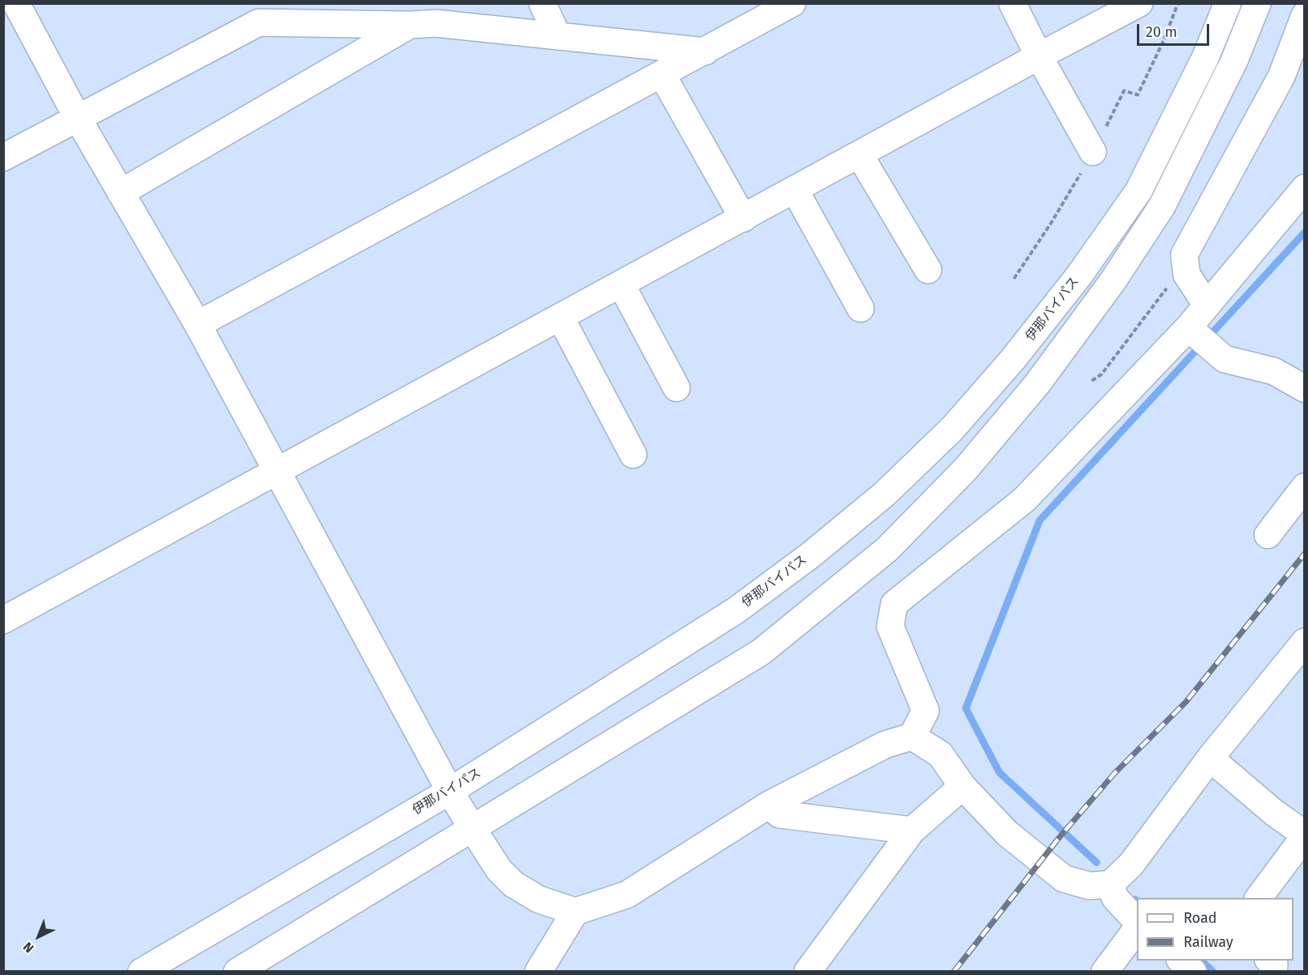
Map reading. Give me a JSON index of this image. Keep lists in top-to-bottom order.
{
  "streets": {
    "main road": ["伊那バイパス"]
  },
  "legend": ["Road", "Railway"],
  "scale_bar": "20 m",
  "north": "bottom left"
}
